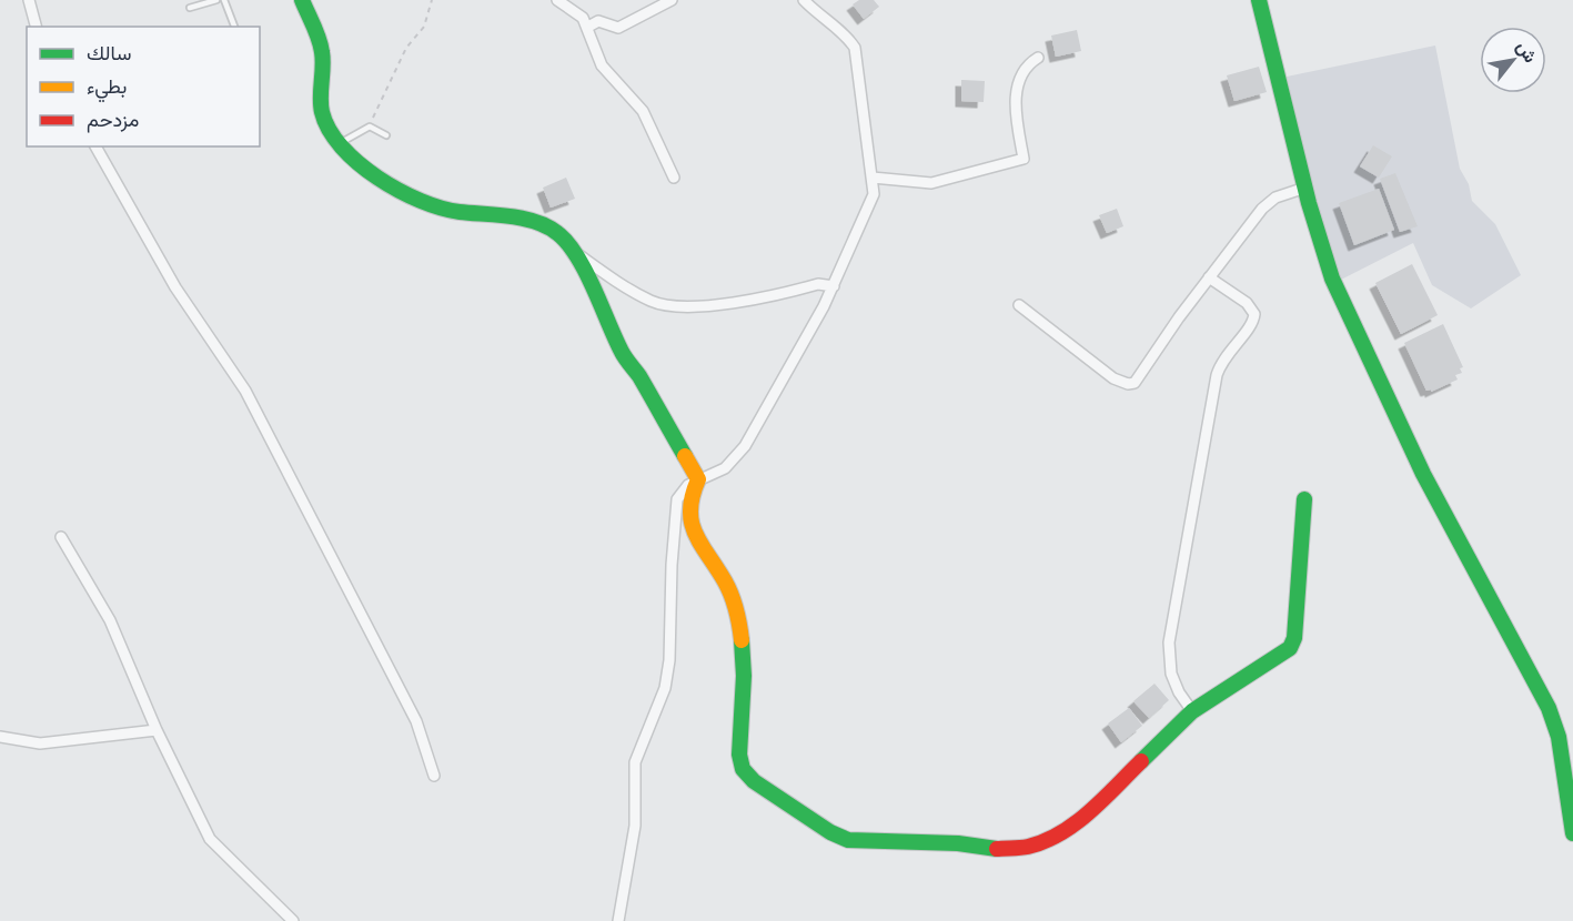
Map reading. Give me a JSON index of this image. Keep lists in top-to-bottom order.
{
  "legend": ["سالك", "بطيء", "مزدحم"],
  "north": "top right"
}
